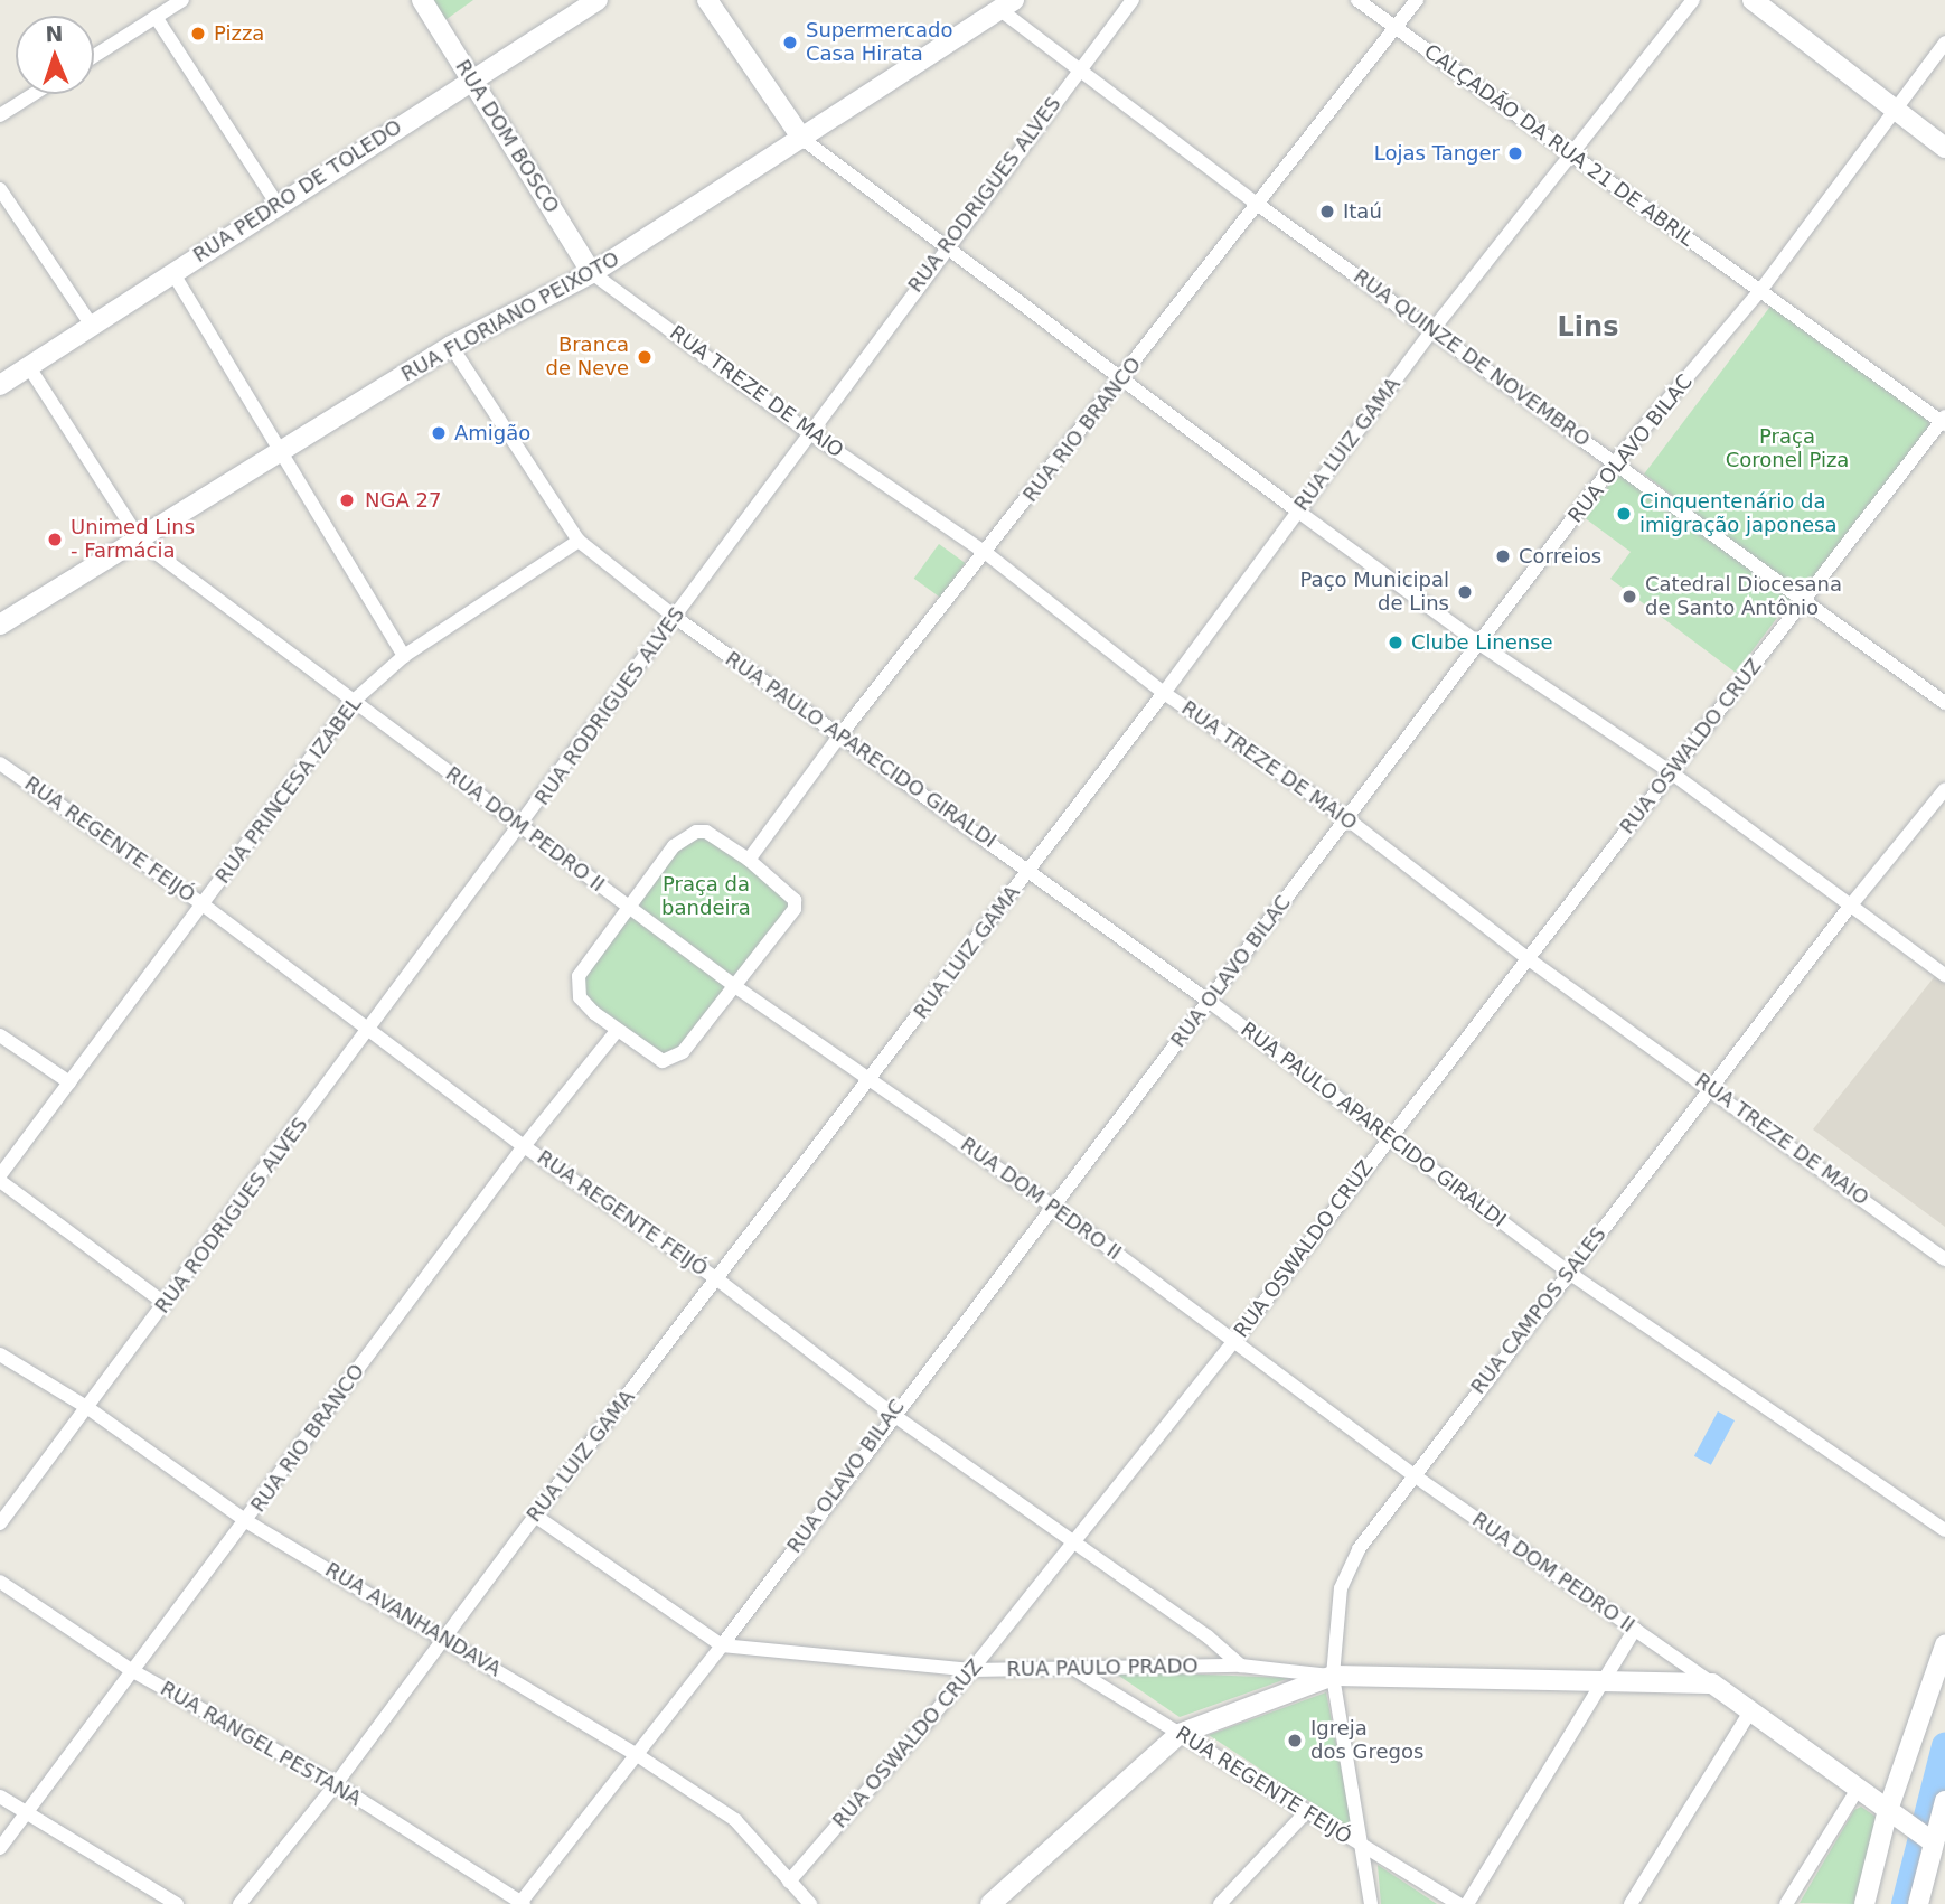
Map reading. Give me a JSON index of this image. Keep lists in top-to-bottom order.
{
  "streets": {
    "main road": [
      "RUA DOM BOSCO",
      "RUA PEDRO DE TOLEDO",
      "RUA FLORIANO PEIXOTO",
      "RUA DOM PEDRO II",
      "RUA PAULO PRADO"
    ],
    "street": [
      "CALÇADÃO DA RUA 21 DE ABRIL",
      "RUA RODRIGUES ALVES",
      "RUA QUINZE DE NOVEMBRO",
      "RUA TREZE DE MAIO",
      "RUA RIO BRANCO",
      "RUA LUIZ GAMA",
      "RUA OLAVO BILAC",
      "RUA OSWALDO CRUZ",
      "RUA PAULO APARECIDO GIRALDI",
      "RUA PRINCESA IZABEL",
      "RUA REGENTE FEIJÓ",
      "RUA CAMPOS SALES",
      "RUA AVANHANDAVA",
      "RUA RANGEL PESTANA"
    ]
  },
  "crossings": [
    ["RUA DOM BOSCO", "RUA PEDRO DE TOLEDO"],
    ["RUA DOM BOSCO", "RUA FLORIANO PEIXOTO"],
    ["RUA DOM BOSCO", "RUA TREZE DE MAIO"],
    ["CALÇADÃO DA RUA 21 DE ABRIL", "RUA RIO BRANCO"],
    ["CALÇADÃO DA RUA 21 DE ABRIL", "RUA LUIZ GAMA"],
    ["CALÇADÃO DA RUA 21 DE ABRIL", "RUA OLAVO BILAC"],
    ["CALÇADÃO DA RUA 21 DE ABRIL", "RUA OSWALDO CRUZ"],
    ["RUA RODRIGUES ALVES", "RUA QUINZE DE NOVEMBRO"],
    ["RUA RODRIGUES ALVES", "RUA TREZE DE MAIO"],
    ["RUA RODRIGUES ALVES", "RUA PAULO APARECIDO GIRALDI"],
    ["RUA RODRIGUES ALVES", "RUA DOM PEDRO II"],
    ["RUA RODRIGUES ALVES", "RUA REGENTE FEIJÓ"],
    ["RUA RODRIGUES ALVES", "RUA AVANHANDAVA"],
    ["RUA FLORIANO PEIXOTO", "RUA QUINZE DE NOVEMBRO"],
    ["RUA FLORIANO PEIXOTO", "RUA TREZE DE MAIO"],
    ["RUA FLORIANO PEIXOTO", "RUA PAULO APARECIDO GIRALDI"],
    ["RUA FLORIANO PEIXOTO", "RUA DOM PEDRO II"],
    ["RUA QUINZE DE NOVEMBRO", "RUA RIO BRANCO"],
    ["RUA QUINZE DE NOVEMBRO", "RUA LUIZ GAMA"],
    ["RUA QUINZE DE NOVEMBRO", "RUA OLAVO BILAC"],
    ["RUA QUINZE DE NOVEMBRO", "RUA OSWALDO CRUZ"],
    ["RUA TREZE DE MAIO", "RUA RIO BRANCO"],
    ["RUA TREZE DE MAIO", "RUA LUIZ GAMA"],
    ["RUA TREZE DE MAIO", "RUA OLAVO BILAC"],
    ["RUA TREZE DE MAIO", "RUA OSWALDO CRUZ"],
    ["RUA TREZE DE MAIO", "RUA CAMPOS SALES"],
    ["RUA RIO BRANCO", "RUA PAULO APARECIDO GIRALDI"],
    ["RUA RIO BRANCO", "RUA REGENTE FEIJÓ"],
    ["RUA RIO BRANCO", "RUA AVANHANDAVA"],
    ["RUA RIO BRANCO", "RUA RANGEL PESTANA"],
    ["RUA LUIZ GAMA", "RUA PAULO APARECIDO GIRALDI"],
    ["RUA LUIZ GAMA", "RUA DOM PEDRO II"],
    ["RUA LUIZ GAMA", "RUA REGENTE FEIJÓ"],
    ["RUA LUIZ GAMA", "RUA AVANHANDAVA"],
    ["RUA LUIZ GAMA", "RUA PAULO PRADO"],
    ["RUA LUIZ GAMA", "RUA RANGEL PESTANA"],
    ["RUA OLAVO BILAC", "RUA PAULO APARECIDO GIRALDI"],
    ["RUA OLAVO BILAC", "RUA DOM PEDRO II"],
    ["RUA OLAVO BILAC", "RUA REGENTE FEIJÓ"],
    ["RUA OLAVO BILAC", "RUA AVANHANDAVA"],
    ["RUA OLAVO BILAC", "RUA PAULO PRADO"],
    ["RUA OLAVO BILAC", "RUA RANGEL PESTANA"],
    ["RUA OSWALDO CRUZ", "RUA PAULO APARECIDO GIRALDI"],
    ["RUA OSWALDO CRUZ", "RUA DOM PEDRO II"],
    ["RUA OSWALDO CRUZ", "RUA REGENTE FEIJÓ"],
    ["RUA OSWALDO CRUZ", "RUA AVANHANDAVA"],
    ["RUA OSWALDO CRUZ", "RUA PAULO PRADO"],
    ["RUA PAULO APARECIDO GIRALDI", "RUA PRINCESA IZABEL"],
    ["RUA PAULO APARECIDO GIRALDI", "RUA CAMPOS SALES"],
    ["RUA PRINCESA IZABEL", "RUA DOM PEDRO II"],
    ["RUA PRINCESA IZABEL", "RUA REGENTE FEIJÓ"],
    ["RUA DOM PEDRO II", "RUA CAMPOS SALES"],
    ["RUA DOM PEDRO II", "RUA PAULO PRADO"],
    ["RUA REGENTE FEIJÓ", "RUA CAMPOS SALES"],
    ["RUA REGENTE FEIJÓ", "RUA PAULO PRADO"],
    ["RUA CAMPOS SALES", "RUA PAULO PRADO"]
  ],
  "districts": ["Lins"],
  "parks": ["Praça Coronel Piza", "Praça da bandeira"],
  "places": [
    "Pizza",
    "Supermercado Casa Hirata",
    "Lojas Tanger",
    "Itaú",
    "Branca de Neve",
    "Amigão",
    "NGA 27",
    "Cinquentenário da imigração japonesa",
    "Unimed Lins - Farmácia",
    "Correios",
    "Paço Municipal de Lins",
    "Catedral Diocesana de Santo Antônio",
    "Clube Linense",
    "Igreja dos Gregos"
  ],
  "north": "top"
}
